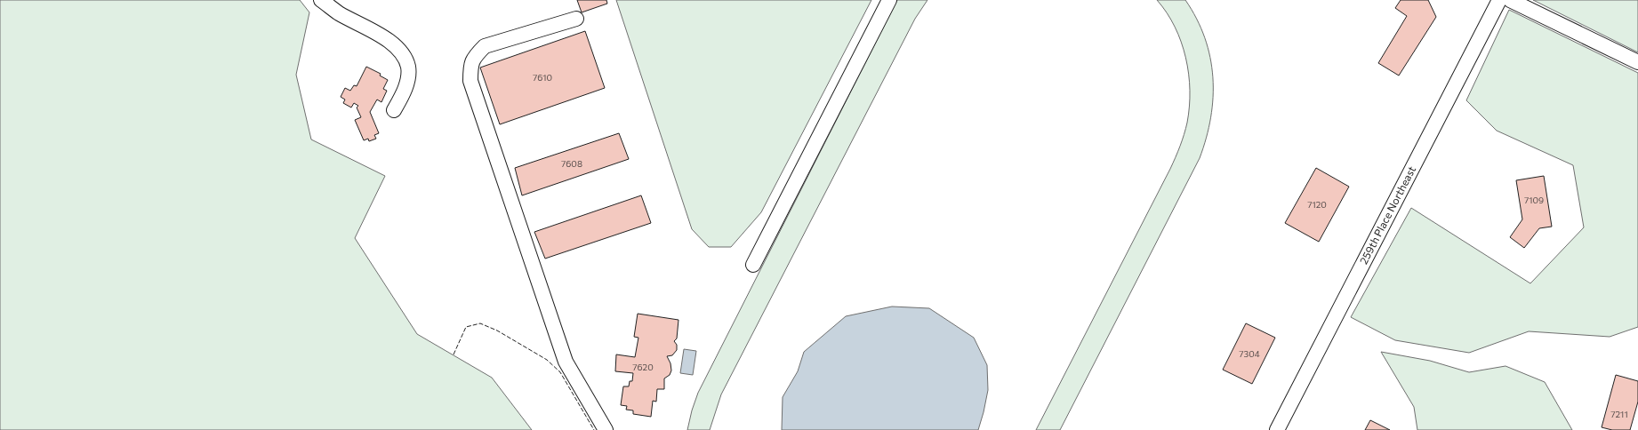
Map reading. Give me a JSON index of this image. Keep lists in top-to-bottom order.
{
  "streets": {
    "street": ["259th Place Northeast"]
  },
  "house_numbers": [
    "7610",
    "7608",
    "7109",
    "7120",
    "7304",
    "7620",
    "7211"
  ]
}
